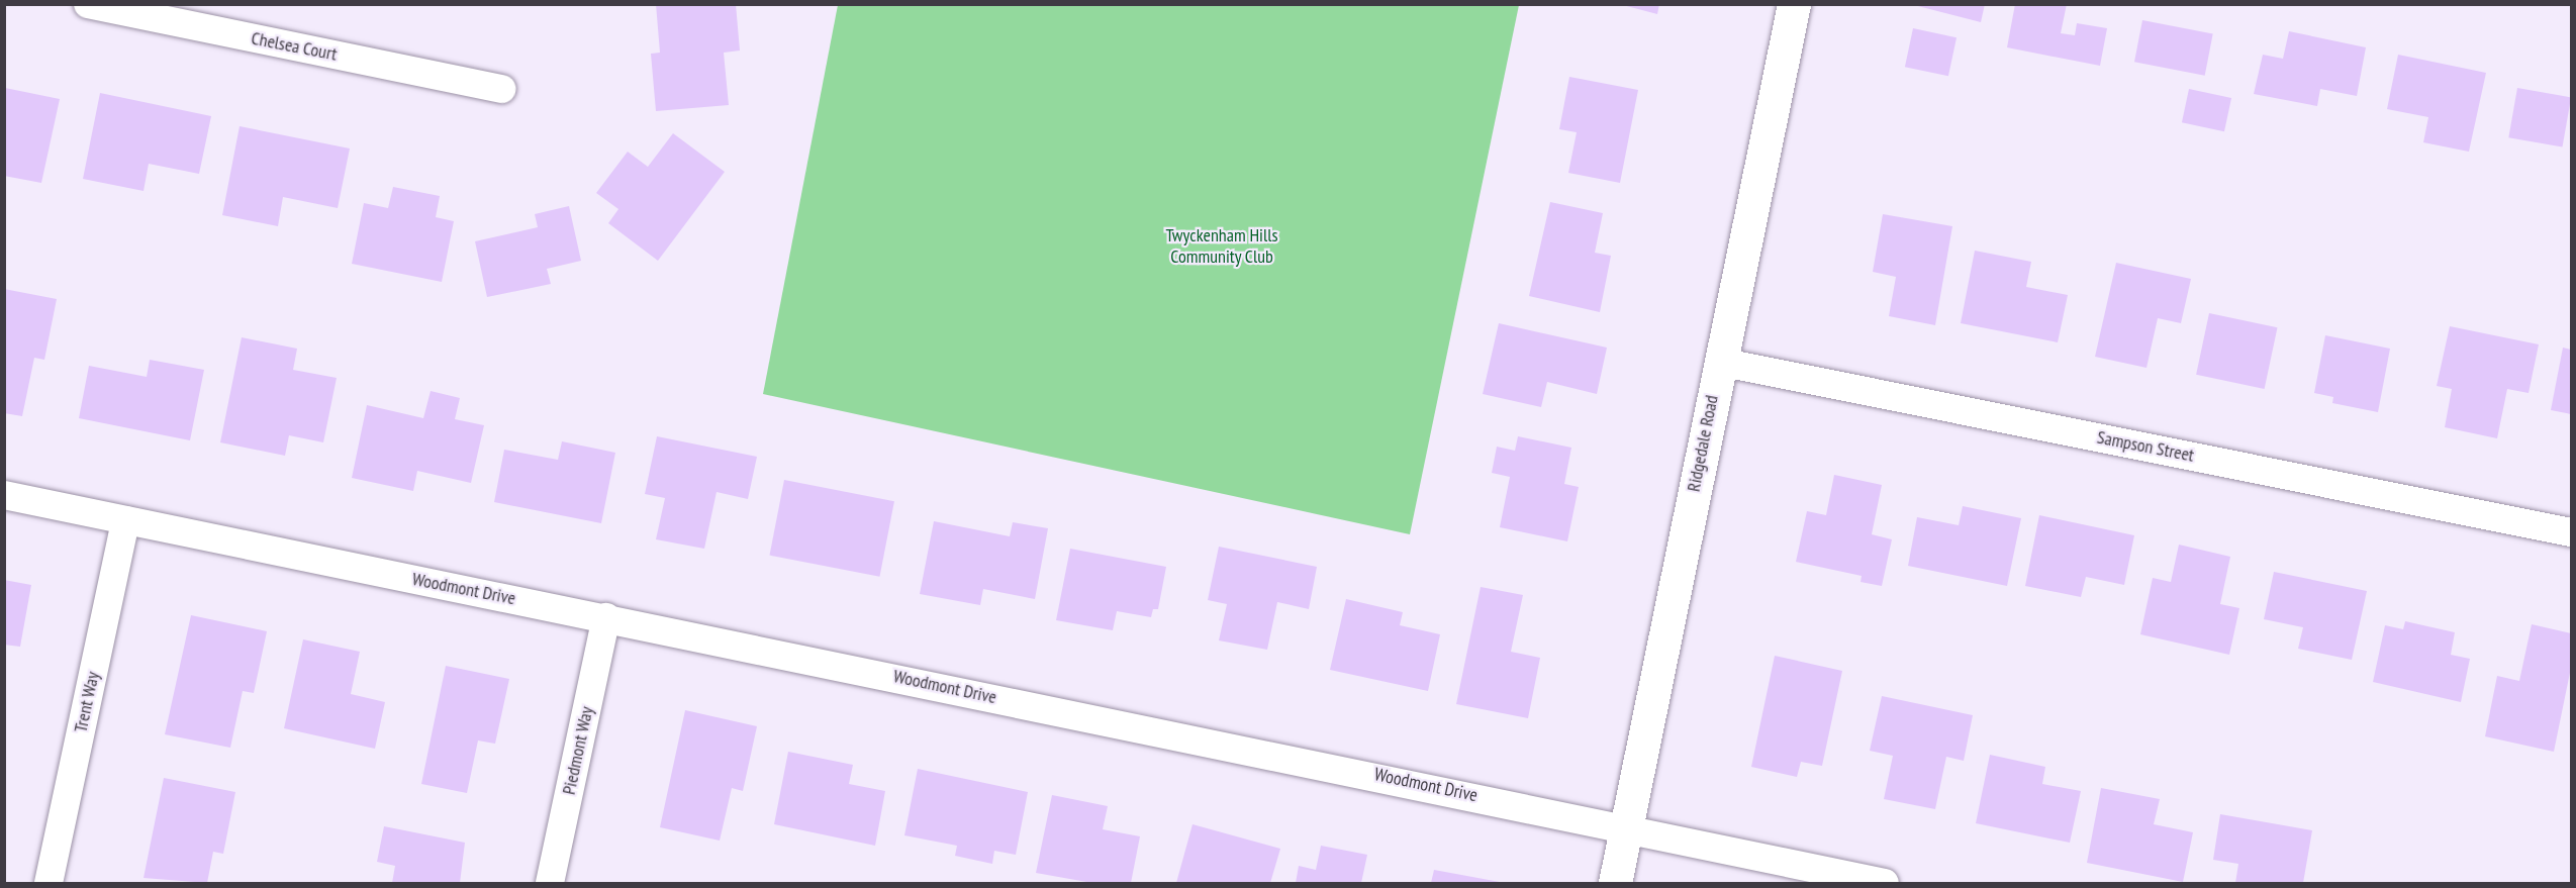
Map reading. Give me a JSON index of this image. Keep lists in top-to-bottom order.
{
  "streets": {
    "street": [
      "Chelsea Court",
      "Ridgedale Road",
      "Sampson Street",
      "Woodmont Drive",
      "Trent Way",
      "Piedmont Way"
    ]
  },
  "crossings": [
    ["Ridgedale Road", "Sampson Street"],
    ["Ridgedale Road", "Woodmont Drive"],
    ["Woodmont Drive", "Trent Way"],
    ["Woodmont Drive", "Piedmont Way"]
  ],
  "parks": ["Twyckenham Hills Community Club"]
}
